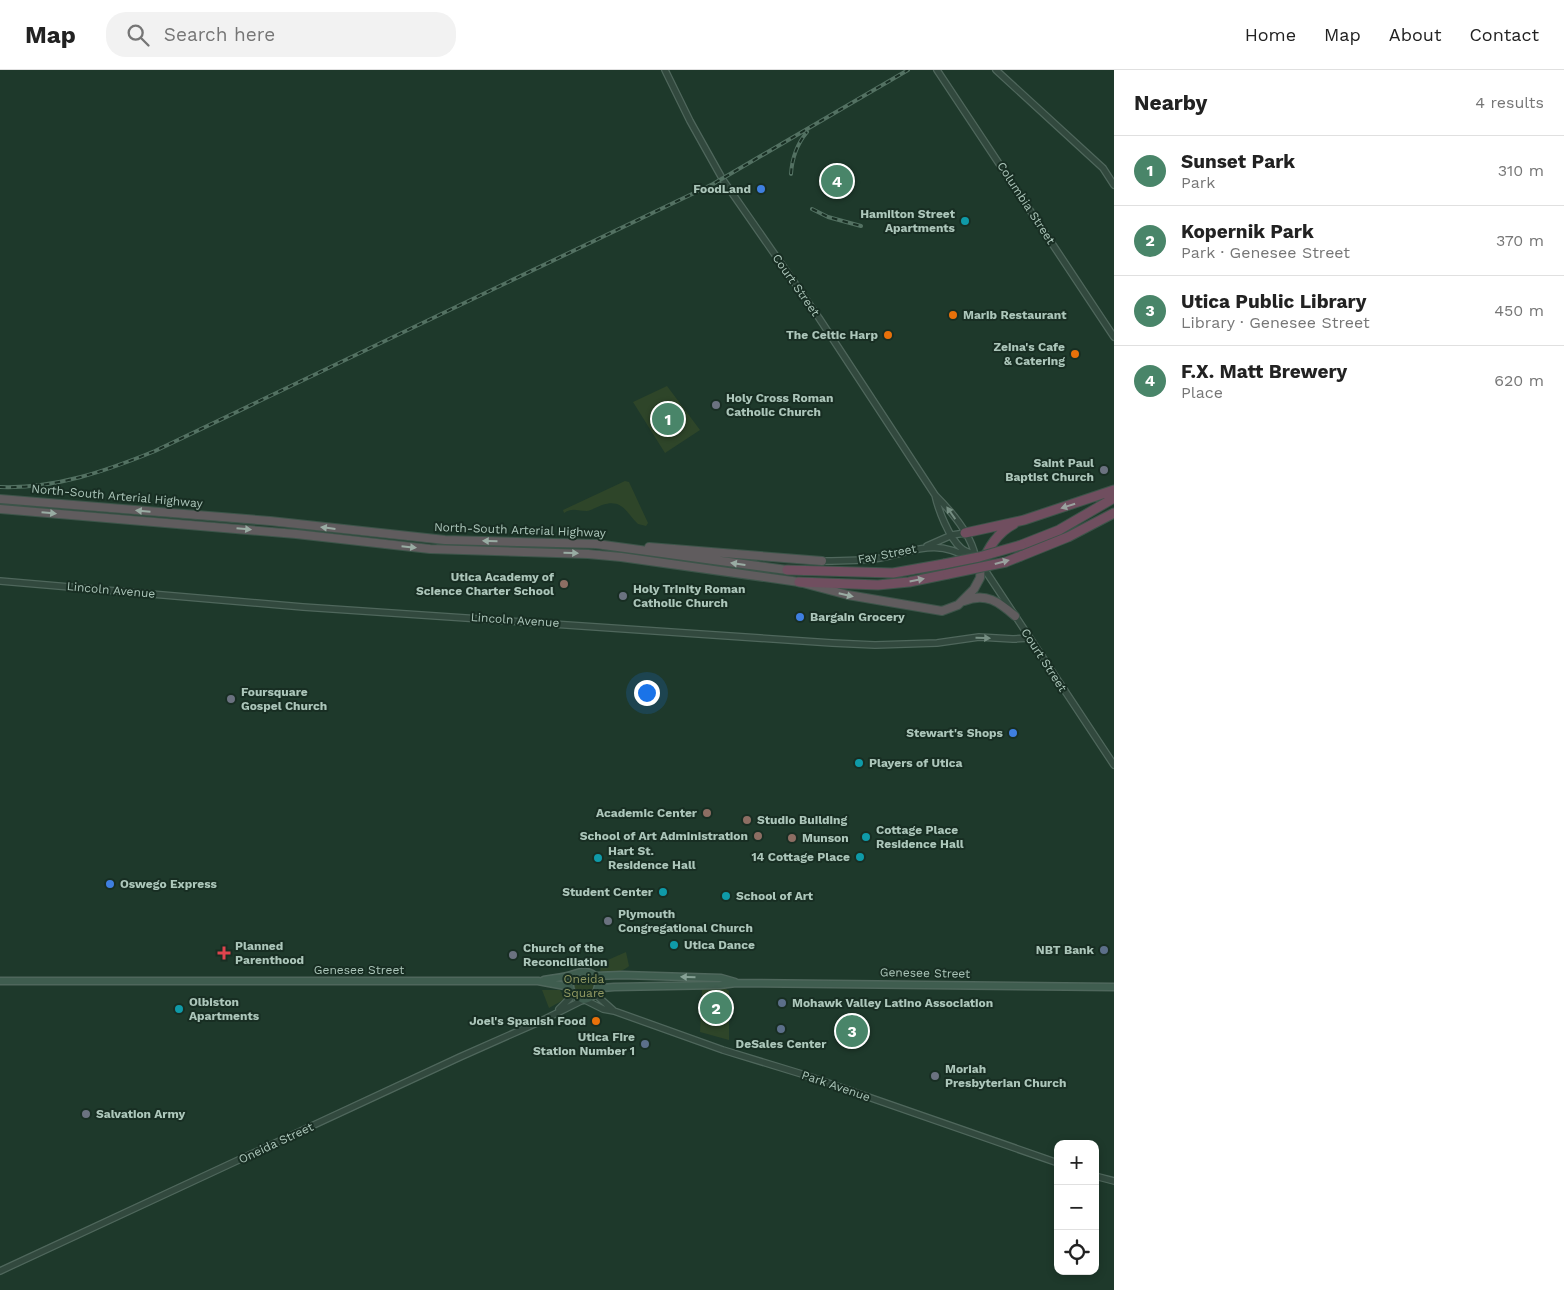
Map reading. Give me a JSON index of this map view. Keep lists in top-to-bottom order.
{
  "streets": {
    "highway": ["North-South Arterial Highway"],
    "main road": ["Genesee Street"],
    "street": [
      "Columbia Street",
      "Court Street",
      "Fay Street",
      "Lincoln Avenue",
      "Park Avenue",
      "Oneida Street"
    ]
  },
  "crossings": [
    ["Court Street", "Fay Street"],
    ["Court Street", "Lincoln Avenue"],
    ["Genesee Street", "Park Avenue"],
    ["Genesee Street", "Oneida Street"],
    ["Park Avenue", "Oneida Street"]
  ],
  "one_way": ["Lincoln Avenue"],
  "parks": ["Oneida Square"],
  "places": {
    "other": [
      "FoodLand",
      "Hamilton Street Apartments",
      "Marib Restaurant",
      "The Celtic Harp",
      "Zeina's Cafe & Catering",
      "Holy Cross Roman Catholic Church",
      "Saint Paul Baptist Church",
      "Utica Academy of Science Charter School",
      "Holy Trinity Roman Catholic Church",
      "Bargain Grocery",
      "Foursquare Gospel Church",
      "Stewart's Shops",
      "Players of Utica",
      "Academic Center",
      "Studio Building",
      "School of Art Administration",
      "Cottage Place Residence Hall",
      "Munson",
      "14 Cottage Place",
      "Hart St. Residence Hall",
      "Oswego Express",
      "Student Center",
      "School of Art",
      "Plymouth Congregational Church",
      "Utica Dance",
      "NBT Bank",
      "Church of the Reconciliation",
      "Mohawk Valley Latino Association",
      "Olbiston Apartments",
      "Joel's Spanish Food",
      "DeSales Center",
      "Utica Fire Station Number 1",
      "Moriah Presbyterian Church",
      "Salvation Army"
    ],
    "health": ["Planned Parenthood"]
  },
  "page": {
    "header": "Map",
    "search": "Search here",
    "nav": [
      "Home",
      "Map",
      "About",
      "Contact"
    ],
    "heading": ["Nearby", "4 results"],
    "list": [
      {
        "mark": "1",
        "name": "Sunset Park",
        "note": "Park",
        "value": "310 m"
      },
      {
        "mark": "2",
        "name": "Kopernik Park",
        "note": "Park · Genesee Street",
        "value": "370 m"
      },
      {
        "mark": "3",
        "name": "Utica Public Library",
        "note": "Library · Genesee Street",
        "value": "450 m"
      },
      {
        "mark": "4",
        "name": "F.X. Matt Brewery",
        "note": "Place",
        "value": "620 m"
      }
    ],
    "pins": [
      "4",
      "1",
      "2",
      "3"
    ],
    "map_buttons": ["+", "−"]
  }
}
